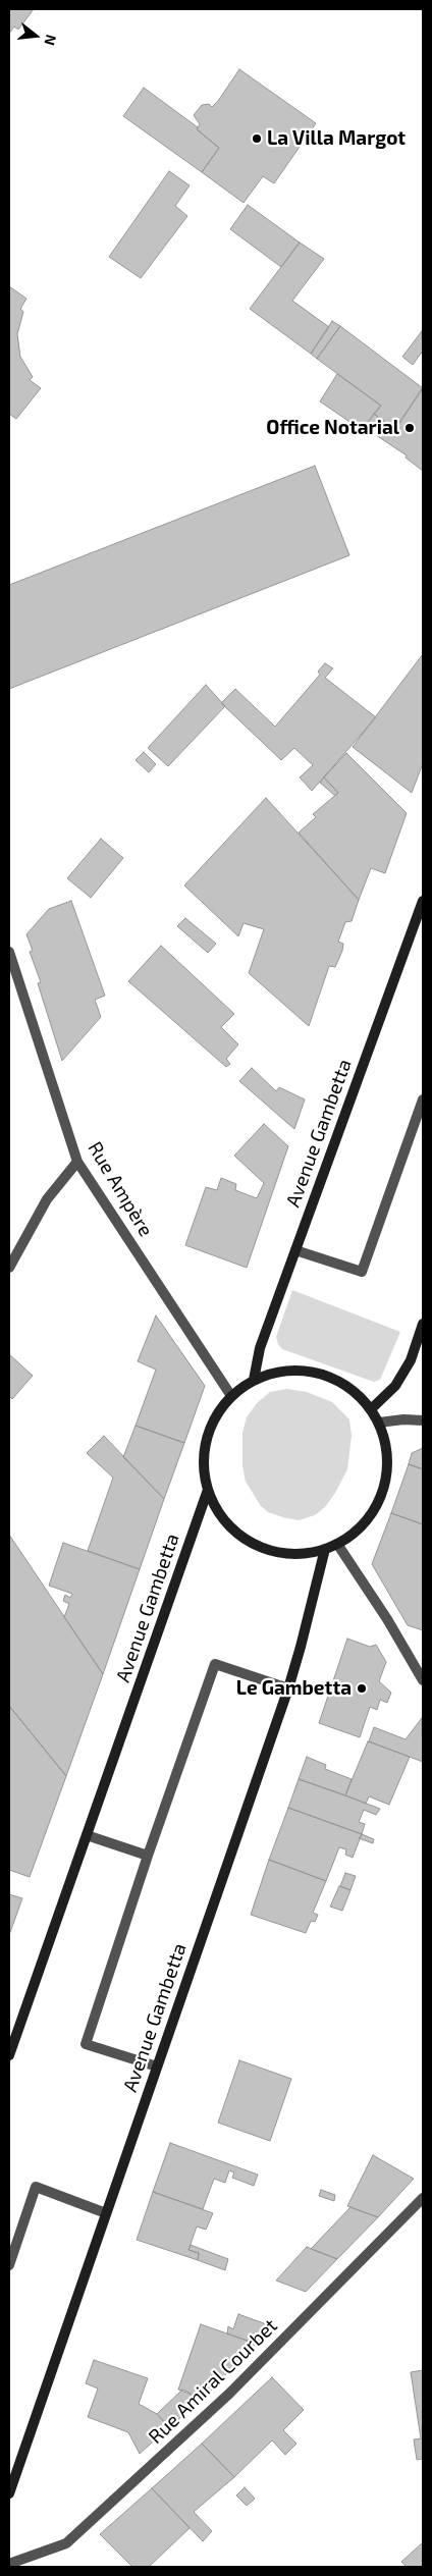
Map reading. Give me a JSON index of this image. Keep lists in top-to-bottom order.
{
  "streets": {
    "main road": ["Avenue Gambetta"],
    "street": ["Rue Ampère", "Rue Amiral Courbet"]
  },
  "crossings": [
    ["Avenue Gambetta", "Rue Ampère"]
  ],
  "places": ["La Villa Margot", "Office Notarial", "Le Gambetta"],
  "north": "right"
}
